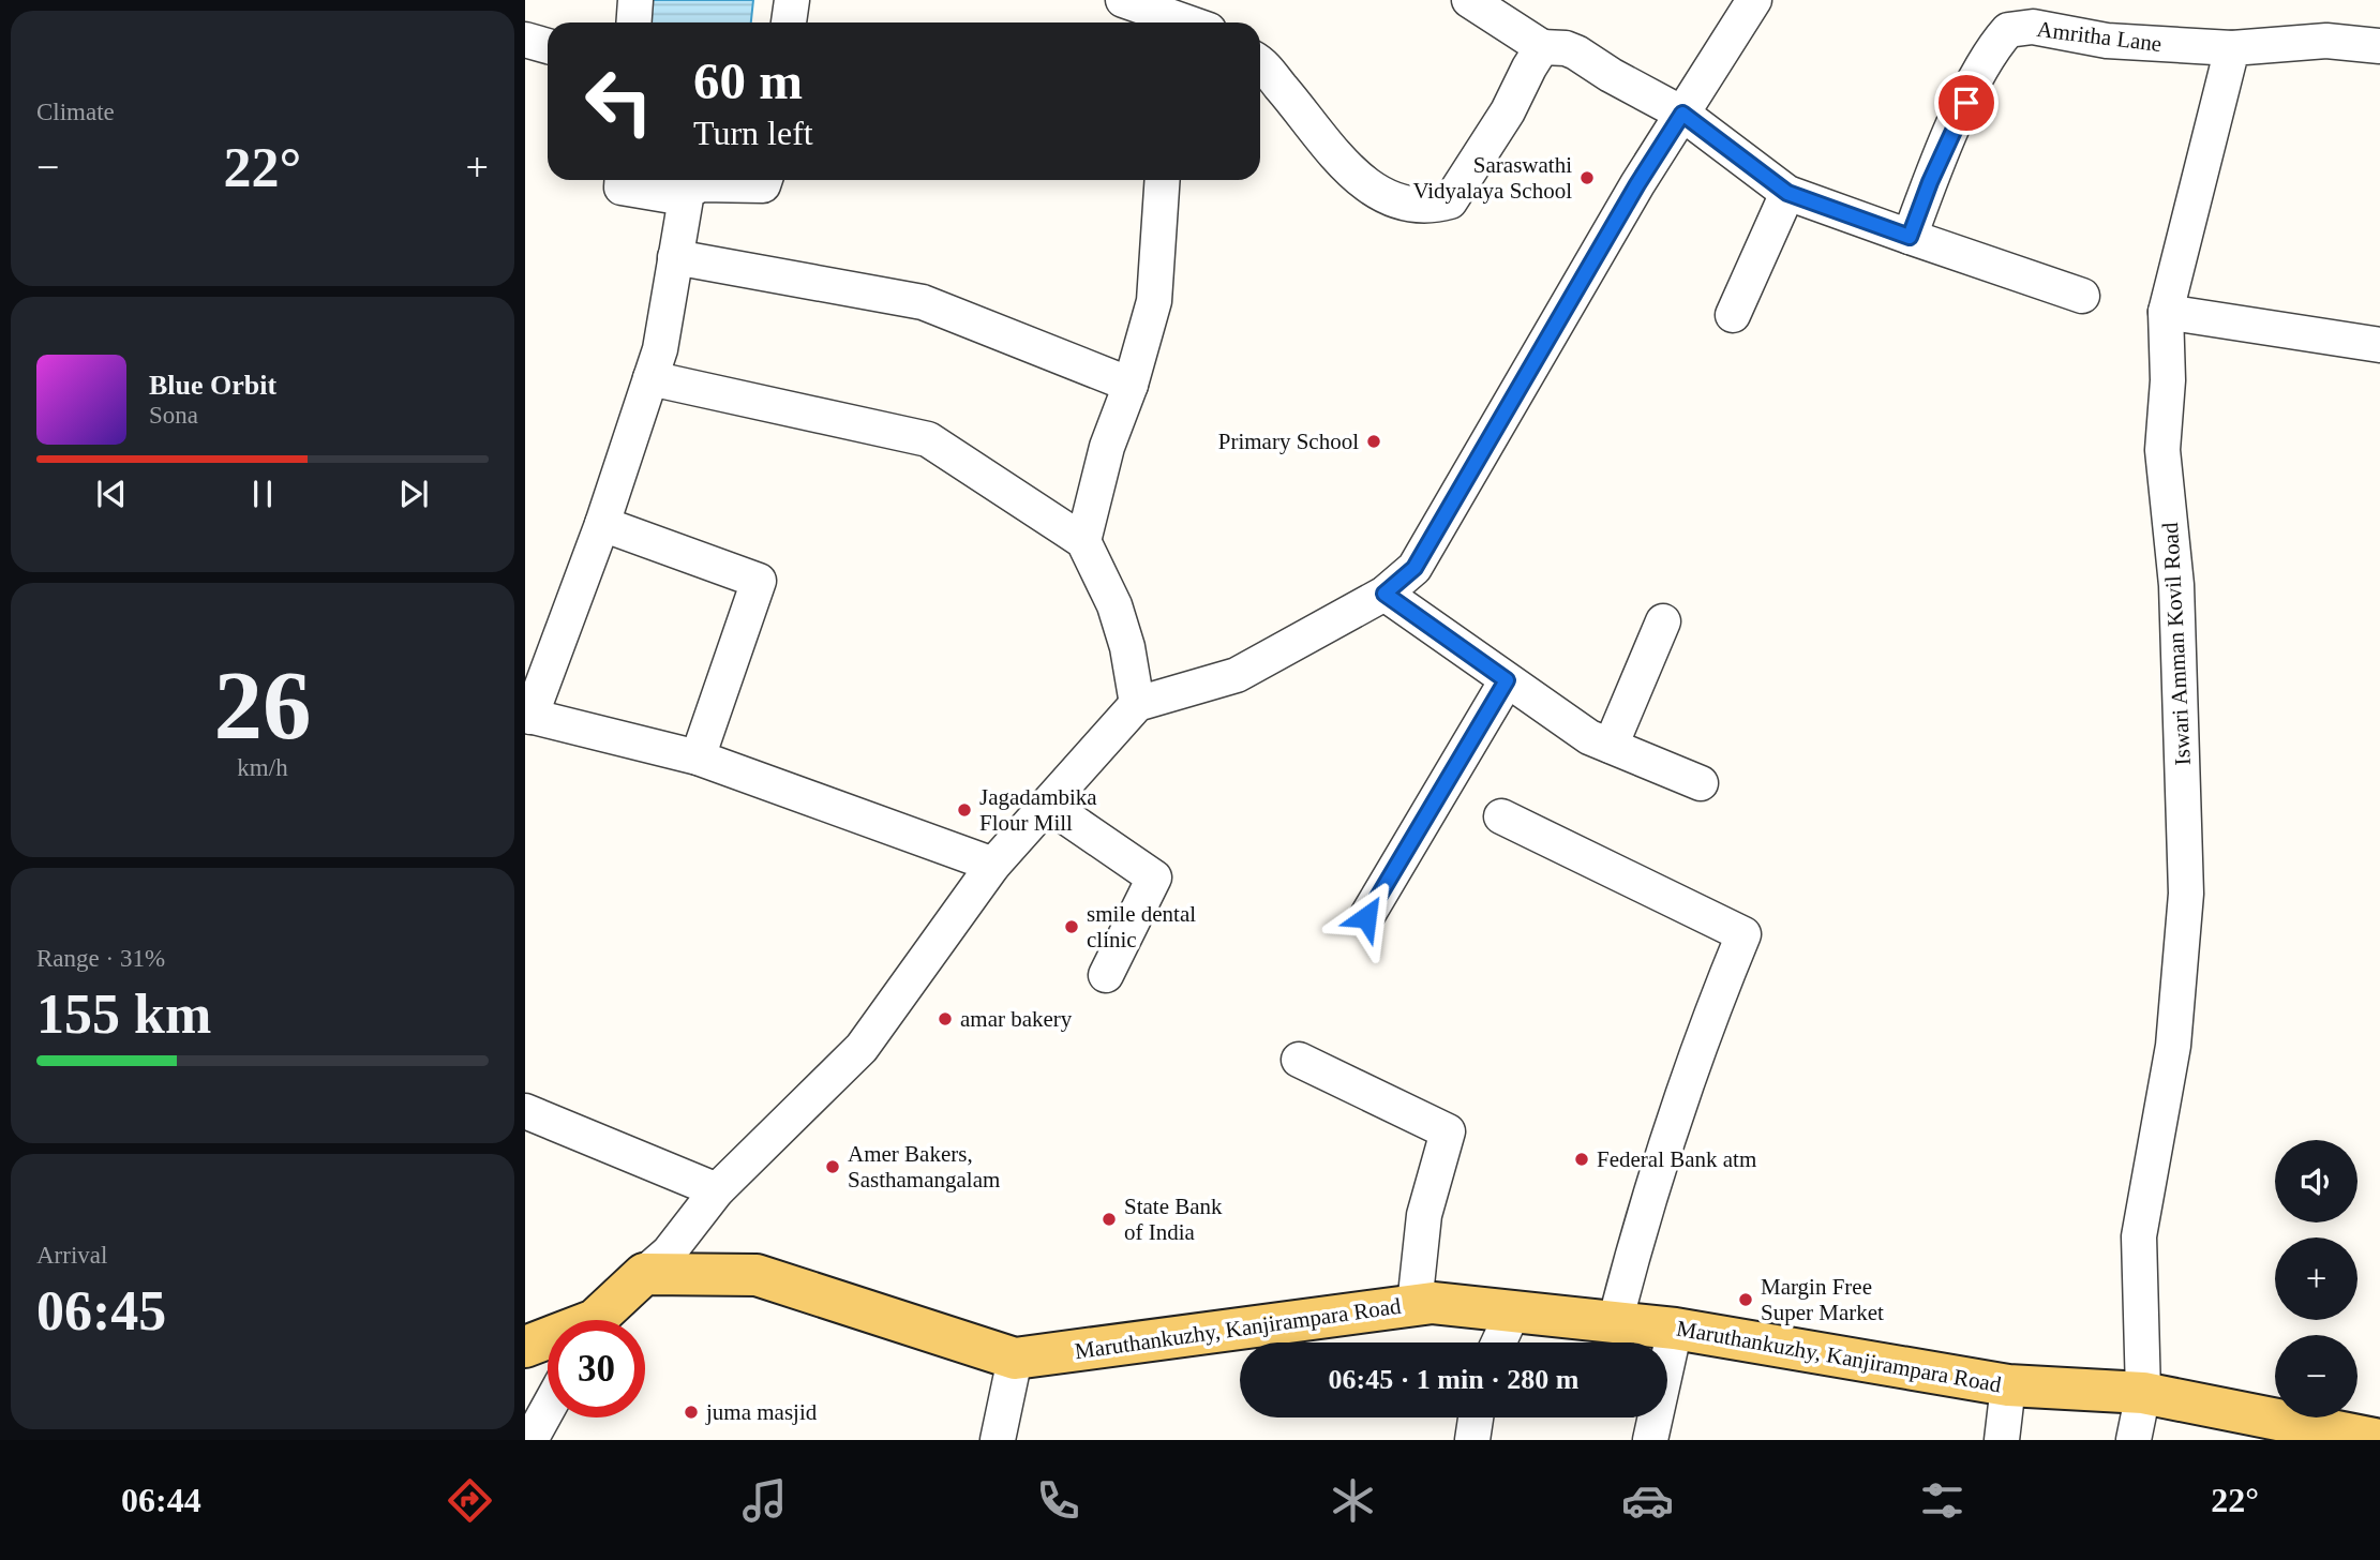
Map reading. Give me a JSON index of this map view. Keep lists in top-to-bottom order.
{
  "streets": {
    "main road": ["Maruthankuzhy, Kanjirampara Road"],
    "street": ["Amritha Lane", "Iswari Amman Kovil Road"]
  },
  "crossings": [
    ["Amritha Lane", "Iswari Amman Kovil Road"],
    ["Iswari Amman Kovil Road", "Maruthankuzhy, Kanjirampara Road"]
  ],
  "places": [
    "Saraswathi Vidyalaya School",
    "Primary School",
    "Jagadambika Flour Mill",
    "smile dental clinic",
    "amar bakery",
    "Federal Bank atm",
    "Amer Bakers, Sasthamangalam",
    "State Bank of India",
    "Margin Free Super Market",
    "juma masjid"
  ],
  "page": {
    "tile": [
      "Climate",
      ["26", "km/h"],
      ["Range · 31%", "155 km"],
      ["Arrival", "06:45"]
    ],
    "turn": ["60 m", "Turn left"],
    "heat": ["−", "22°", "+"],
    "song": ["Blue Orbit", "Sona"],
    "map_buttons": ["+", "−"],
    "limit": "30",
    "trip": "06:45 · 1 min · 280 m",
    "tabs": ["06:44", "22°"]
  }
}
